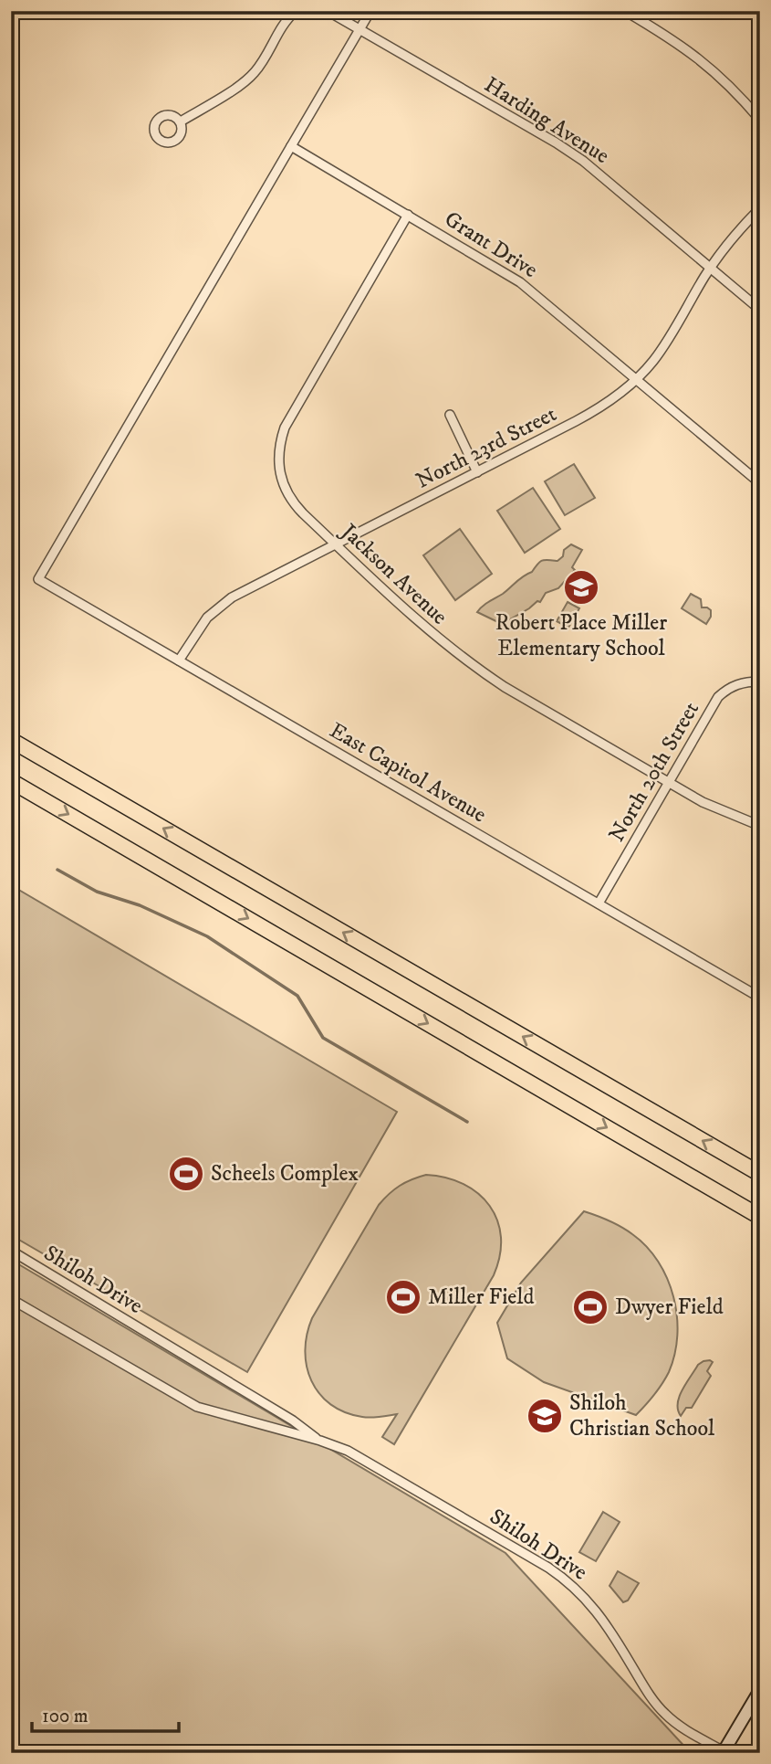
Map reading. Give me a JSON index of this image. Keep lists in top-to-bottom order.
{
  "streets": {
    "street": [
      "Harding Avenue",
      "Grant Drive",
      "North 23rd Street",
      "Jackson Avenue",
      "North 20th Street",
      "East Capitol Avenue",
      "Shiloh Drive"
    ]
  },
  "crossings": [
    ["Harding Avenue", "North 23rd Street"],
    ["Grant Drive", "North 23rd Street"],
    ["Grant Drive", "Jackson Avenue"],
    ["Grant Drive", "East Capitol Avenue"],
    ["North 23rd Street", "Jackson Avenue"],
    ["North 23rd Street", "East Capitol Avenue"],
    ["Jackson Avenue", "North 20th Street"],
    ["North 20th Street", "East Capitol Avenue"]
  ],
  "places": {
    "school or university": ["Robert Place Miller Elementary School", "Shiloh Christian School"],
    "sports": ["Scheels Complex", "Miller Field", "Dwyer Field"]
  },
  "scale_bar": "100 m"
}
